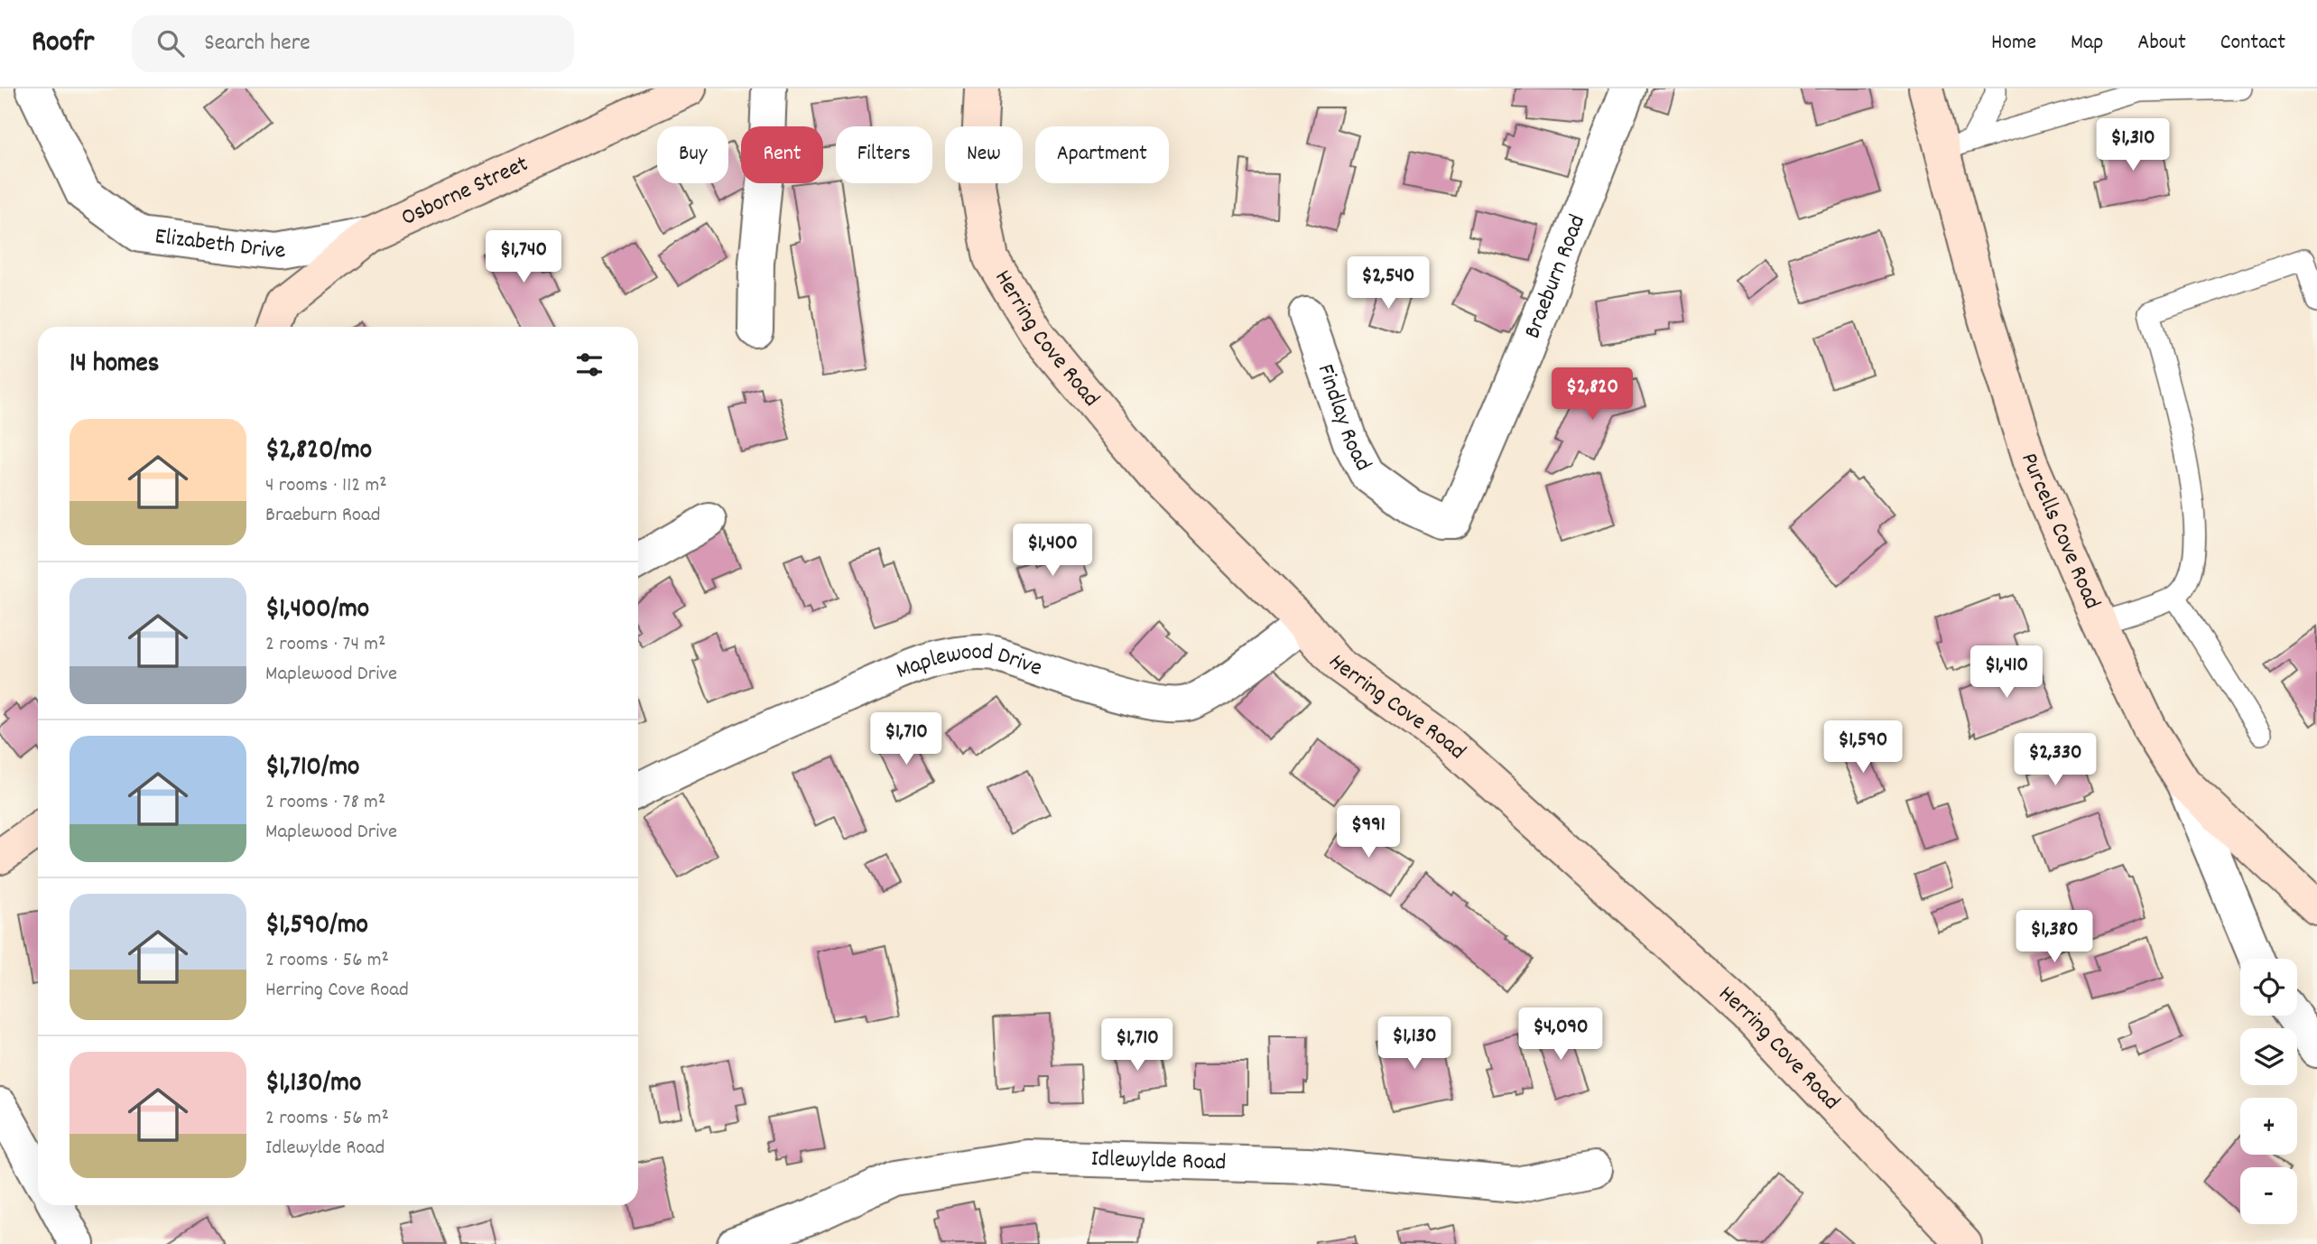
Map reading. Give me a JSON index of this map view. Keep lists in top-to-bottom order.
{
  "streets": {
    "main road": ["Osborne Street", "Herring Cove Road", "Purcells Cove Road"],
    "street": [
      "Elizabeth Drive",
      "Braeburn Road",
      "Findlay Road",
      "Maplewood Drive",
      "Idlewylde Road"
    ]
  },
  "crossings": [
    ["Osborne Street", "Elizabeth Drive"],
    ["Braeburn Road", "Findlay Road"],
    ["Herring Cove Road", "Maplewood Drive"]
  ],
  "page": {
    "header": "Roofr",
    "search": "Search here",
    "nav": [
      "Home",
      "Map",
      "About",
      "Contact"
    ],
    "price": [
      "$1,310",
      "$1,740",
      "$2,540",
      "$2,820",
      "$1,400",
      "$1,410",
      "$1,710",
      "$1,590",
      "$2,330",
      "$991",
      "$1,380",
      "$4,090",
      "$1,130",
      "$1,710"
    ],
    "chip": [
      "Buy",
      "Rent",
      "Filters",
      "New",
      "Apartment"
    ],
    "heading": "14 homes",
    "list": [
      {
        "name": "$2,820/mo",
        "note": "4 rooms · 112 m² · Braeburn Road"
      },
      {
        "name": "$1,400/mo",
        "note": "2 rooms · 74 m² · Maplewood Drive"
      },
      {
        "name": "$1,710/mo",
        "note": "2 rooms · 78 m² · Maplewood Drive"
      },
      {
        "name": "$1,590/mo",
        "note": "2 rooms · 56 m² · Herring Cove Road"
      },
      {
        "name": "$1,130/mo",
        "note": "2 rooms · 56 m² · Idlewylde Road"
      }
    ],
    "map_buttons": ["+", "−"]
  }
}
